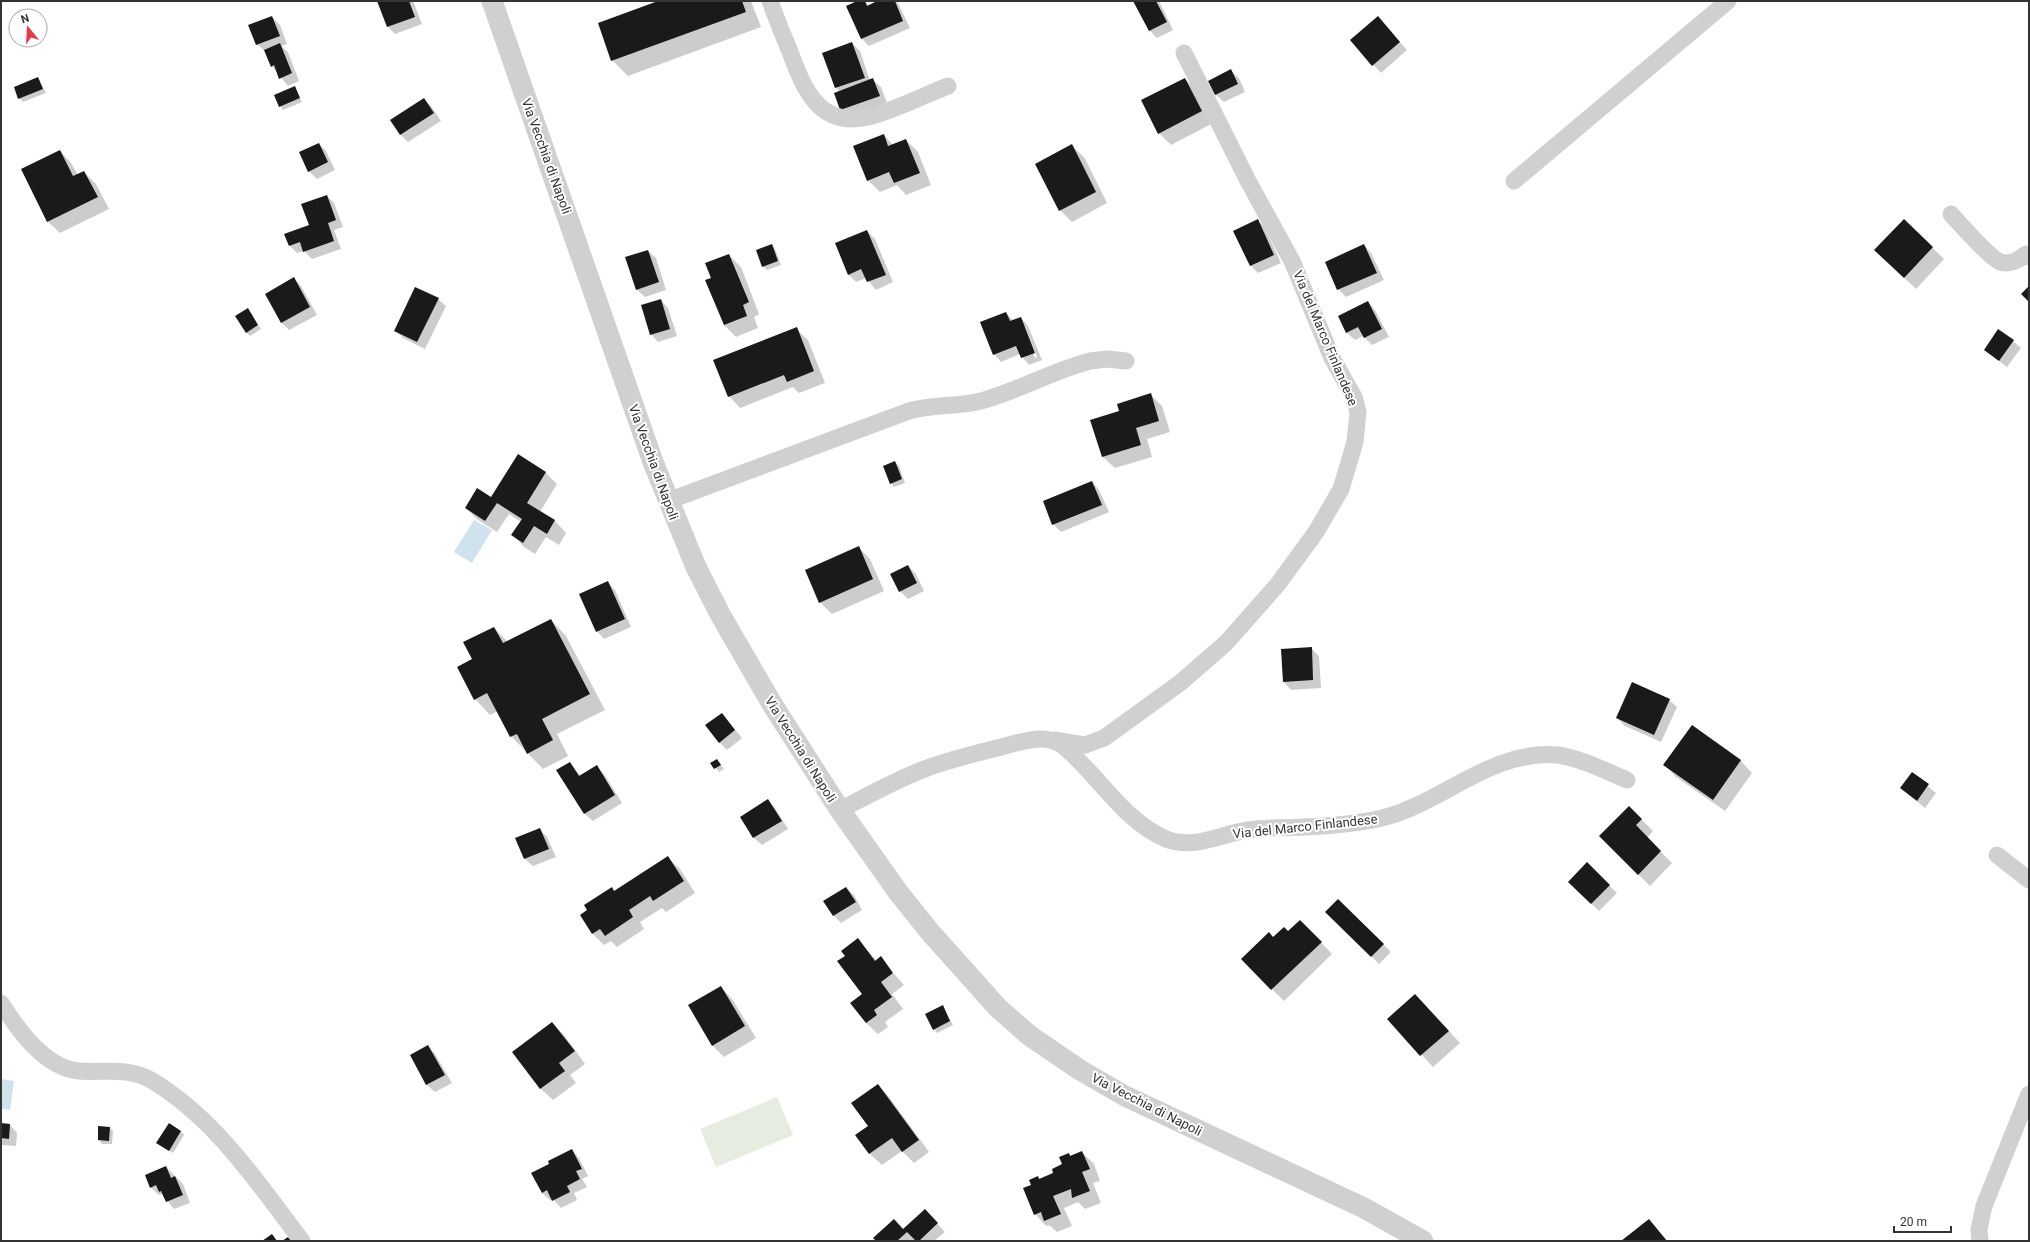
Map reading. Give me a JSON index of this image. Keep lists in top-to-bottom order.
{
  "streets": {
    "street": ["Via Vecchia di Napoli", "Via del Marco Finlandese"]
  },
  "crossings": [
    ["Via Vecchia di Napoli", "Via del Marco Finlandese"]
  ],
  "scale_bar": "20 m",
  "north": "top"
}
